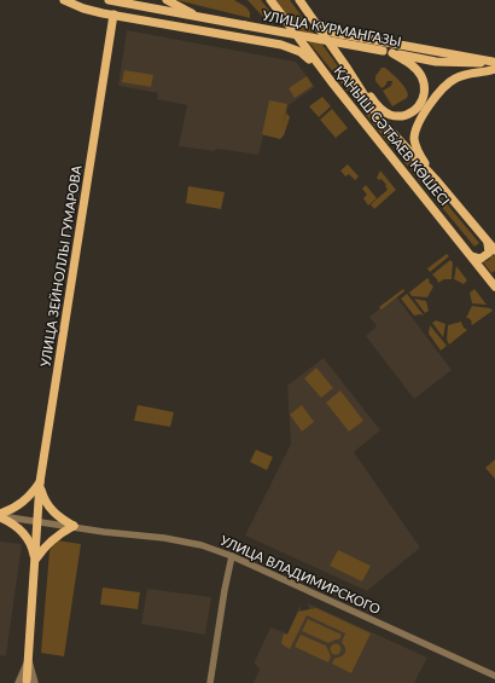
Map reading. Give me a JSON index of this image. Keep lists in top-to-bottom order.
{
  "streets": {
    "main road": ["УЛИЦА КУРМАНГАЗЫ", "ҚАНЫШ СӘТБАЕВ КӨШЕСІ", "УЛИЦА ЗЕЙНОЛЛЫ ГУМАРОВА"],
    "street": ["УЛИЦА ВЛАДИМИРСКОГО"]
  },
  "crossings": [
    ["УЛИЦА ЗЕЙНОЛЛЫ ГУМАРОВА", "УЛИЦА ВЛАДИМИРСКОГО"]
  ]
}
